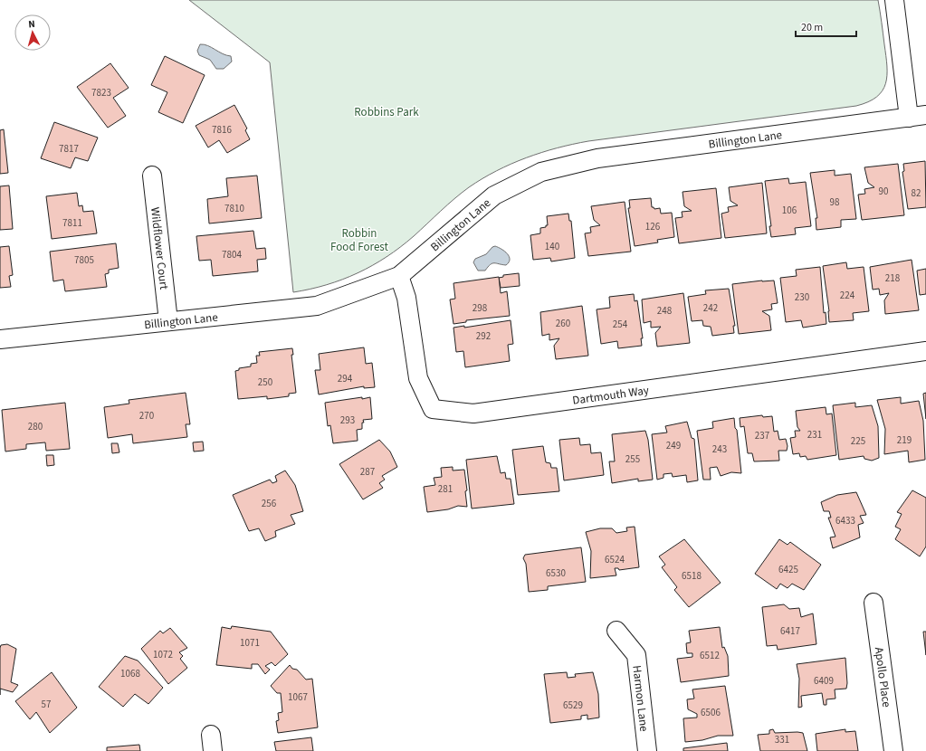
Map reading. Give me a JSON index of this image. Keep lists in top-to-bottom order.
{
  "streets": {
    "street": [
      "Billington Lane",
      "Wildflower Court",
      "Dartmouth Way",
      "Apollo Place",
      "Harmon Lane"
    ]
  },
  "crossings": [
    ["Billington Lane", "Wildflower Court"],
    ["Billington Lane", "Dartmouth Way"]
  ],
  "parks": ["Robbins Park", "Robbin Food Forest"],
  "house_numbers": [
    "7823",
    "7816",
    "7817",
    "90",
    "82",
    "98",
    "7810",
    "106",
    "7811",
    "126",
    "140",
    "7804",
    "7805",
    "218",
    "224",
    "230",
    "298",
    "242",
    "248",
    "260",
    "254",
    "292",
    "294",
    "250",
    "270",
    "293",
    "280",
    "231",
    "237",
    "219",
    "225",
    "249",
    "243",
    "255",
    "287",
    "281",
    "256",
    "6433",
    "6524",
    "6425",
    "6530",
    "6518",
    "6417",
    "1071",
    "1072",
    "6512",
    "1068",
    "6409",
    "1067",
    "57",
    "6529",
    "6506",
    "331"
  ],
  "scale_bar": "20 m",
  "north": "top"
}
